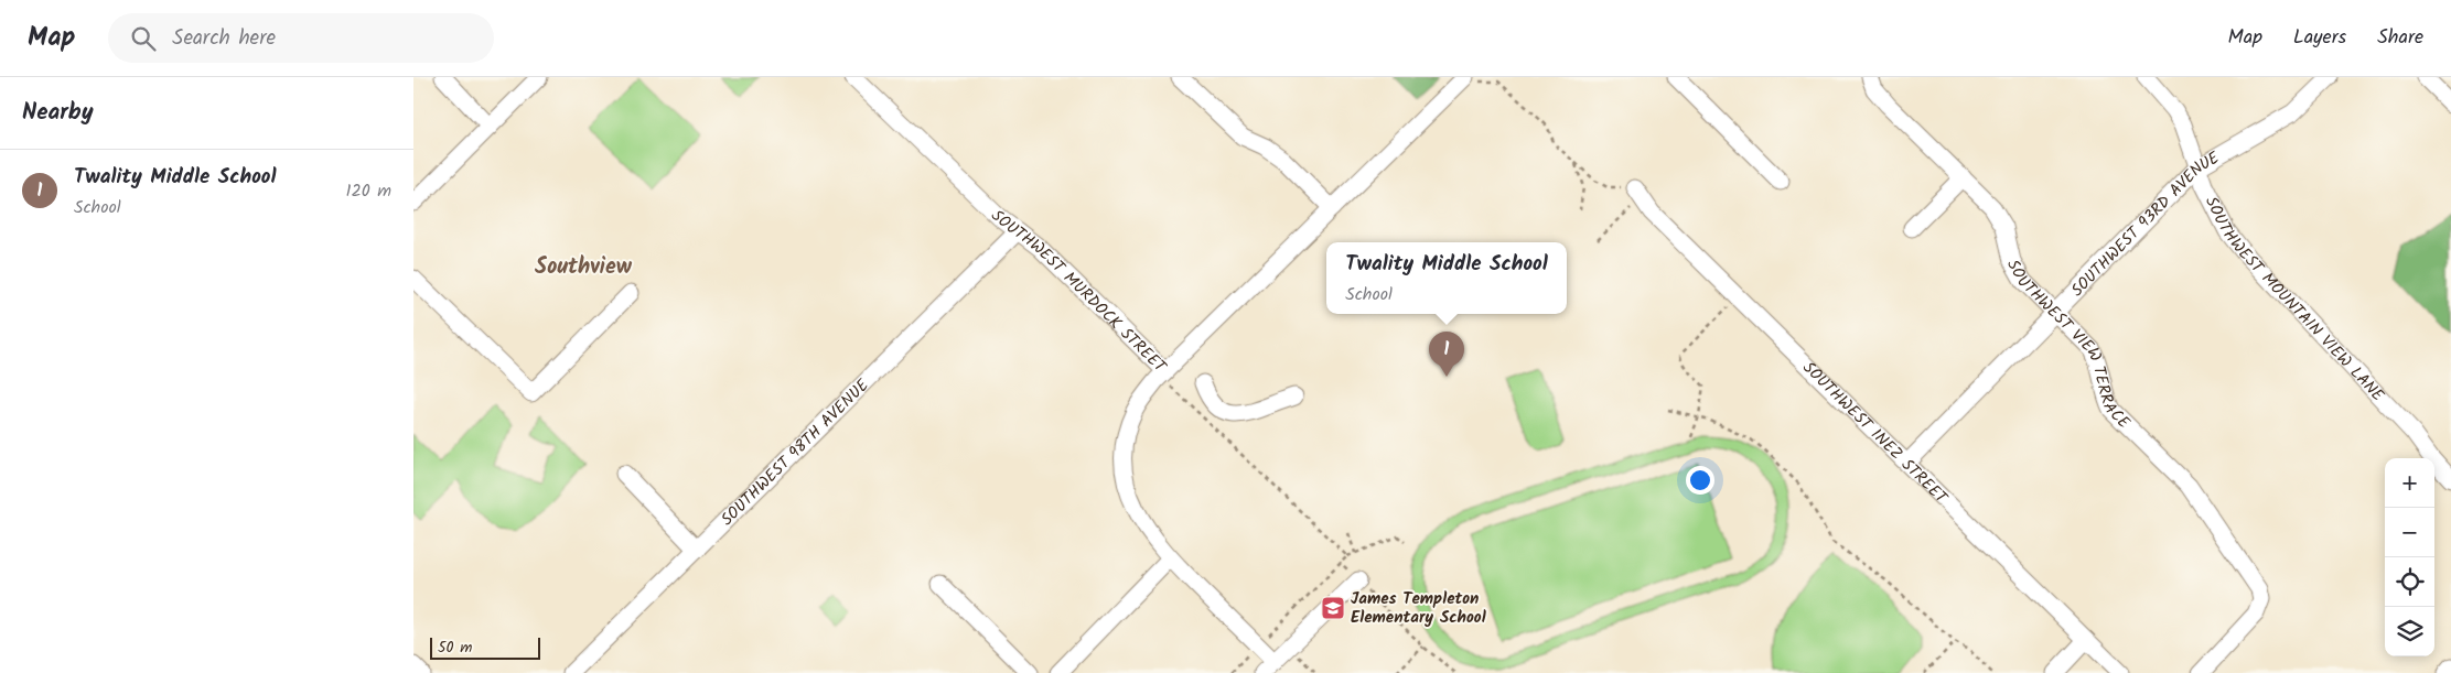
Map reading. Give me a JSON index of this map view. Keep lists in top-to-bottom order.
{
  "streets": {
    "street": [
      "SOUTHWEST 93RD AVENUE",
      "SOUTHWEST MURDOCK STREET",
      "SOUTHWEST MOUNTAIN VIEW LANE",
      "SOUTHWEST VIEW TERRACE",
      "SOUTHWEST INEZ STREET",
      "SOUTHWEST 98TH AVENUE"
    ]
  },
  "crossings": [
    ["SOUTHWEST 93RD AVENUE", "SOUTHWEST MOUNTAIN VIEW LANE"],
    ["SOUTHWEST 93RD AVENUE", "SOUTHWEST VIEW TERRACE"],
    ["SOUTHWEST 93RD AVENUE", "SOUTHWEST INEZ STREET"],
    ["SOUTHWEST MURDOCK STREET", "SOUTHWEST 98TH AVENUE"]
  ],
  "districts": ["Southview"],
  "places": {
    "school or university": ["James Templeton Elementary School"]
  },
  "scale_bar": "50 m",
  "page": {
    "header": "Map",
    "search": "Search here",
    "nav": ["Map", "Layers", "Share"],
    "heading": "Nearby",
    "list": [
      {
        "mark": "1",
        "name": "Twality Middle School",
        "note": "School",
        "value": "120 m"
      }
    ],
    "popup": ["Twality Middle School", "School"],
    "pins": "1",
    "map_buttons": ["+", "−"],
    "scale": "50 m"
  }
}
